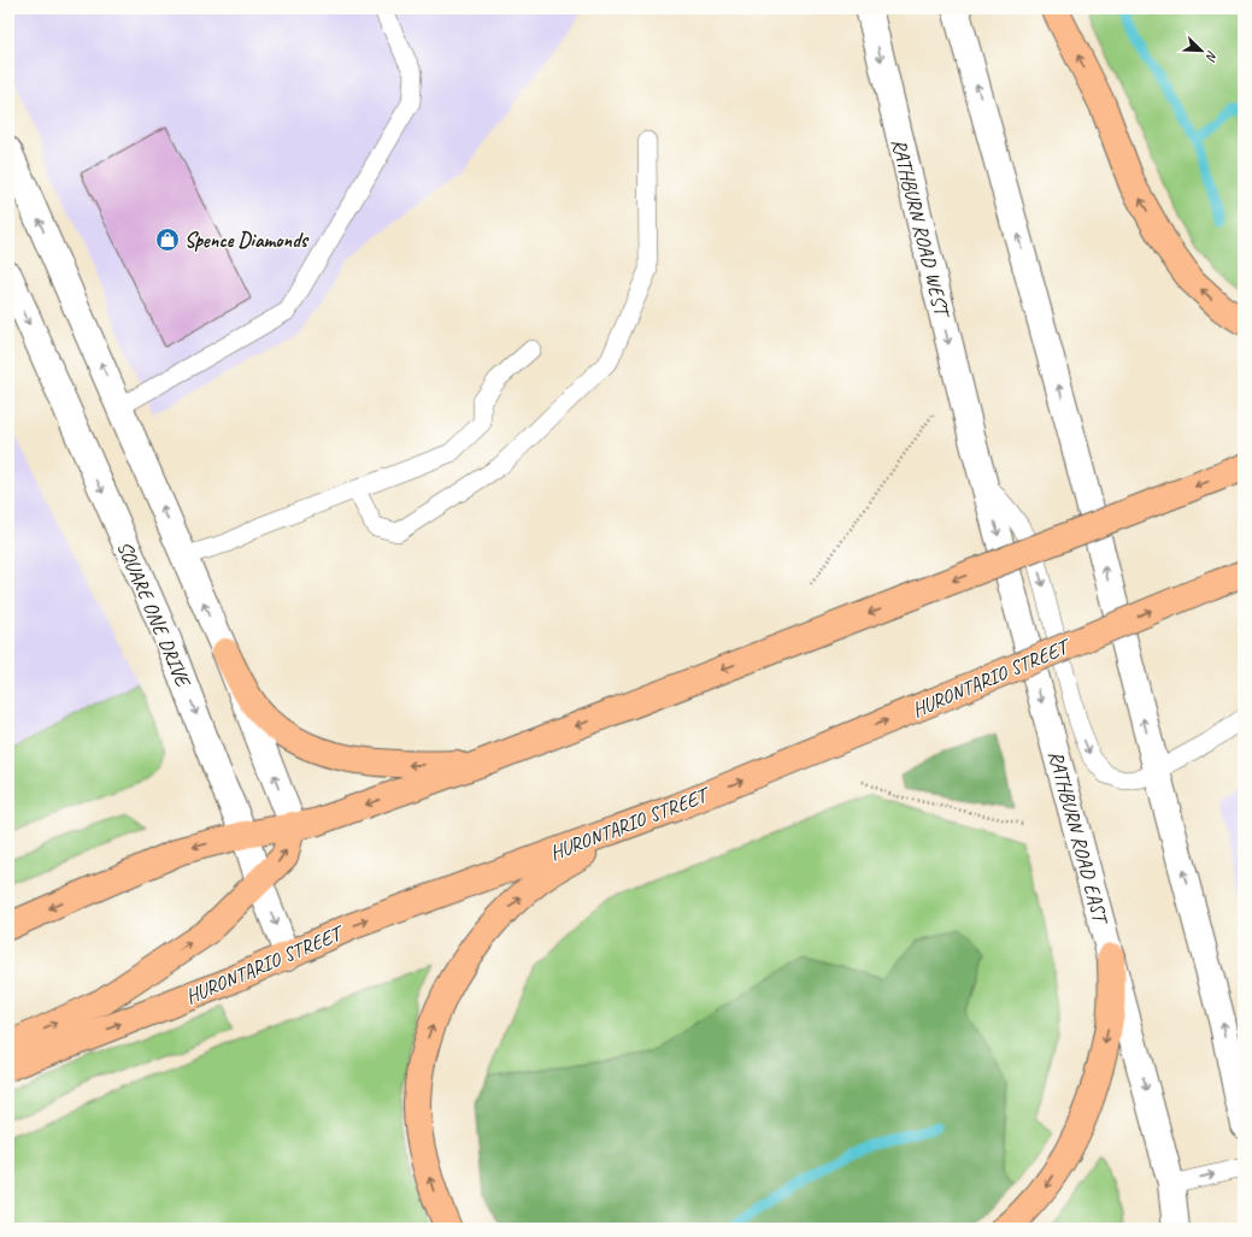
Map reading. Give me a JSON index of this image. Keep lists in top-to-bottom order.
{
  "streets": {
    "main road": ["HURONTARIO STREET"],
    "street": ["RATHBURN ROAD WEST", "SQUARE ONE DRIVE", "RATHBURN ROAD EAST"]
  },
  "crossings": [
    ["RATHBURN ROAD WEST", "RATHBURN ROAD EAST"],
    ["SQUARE ONE DRIVE", "HURONTARIO STREET"]
  ],
  "places": {
    "shop": ["Spence Diamonds"]
  },
  "north": "bottom right"
}
